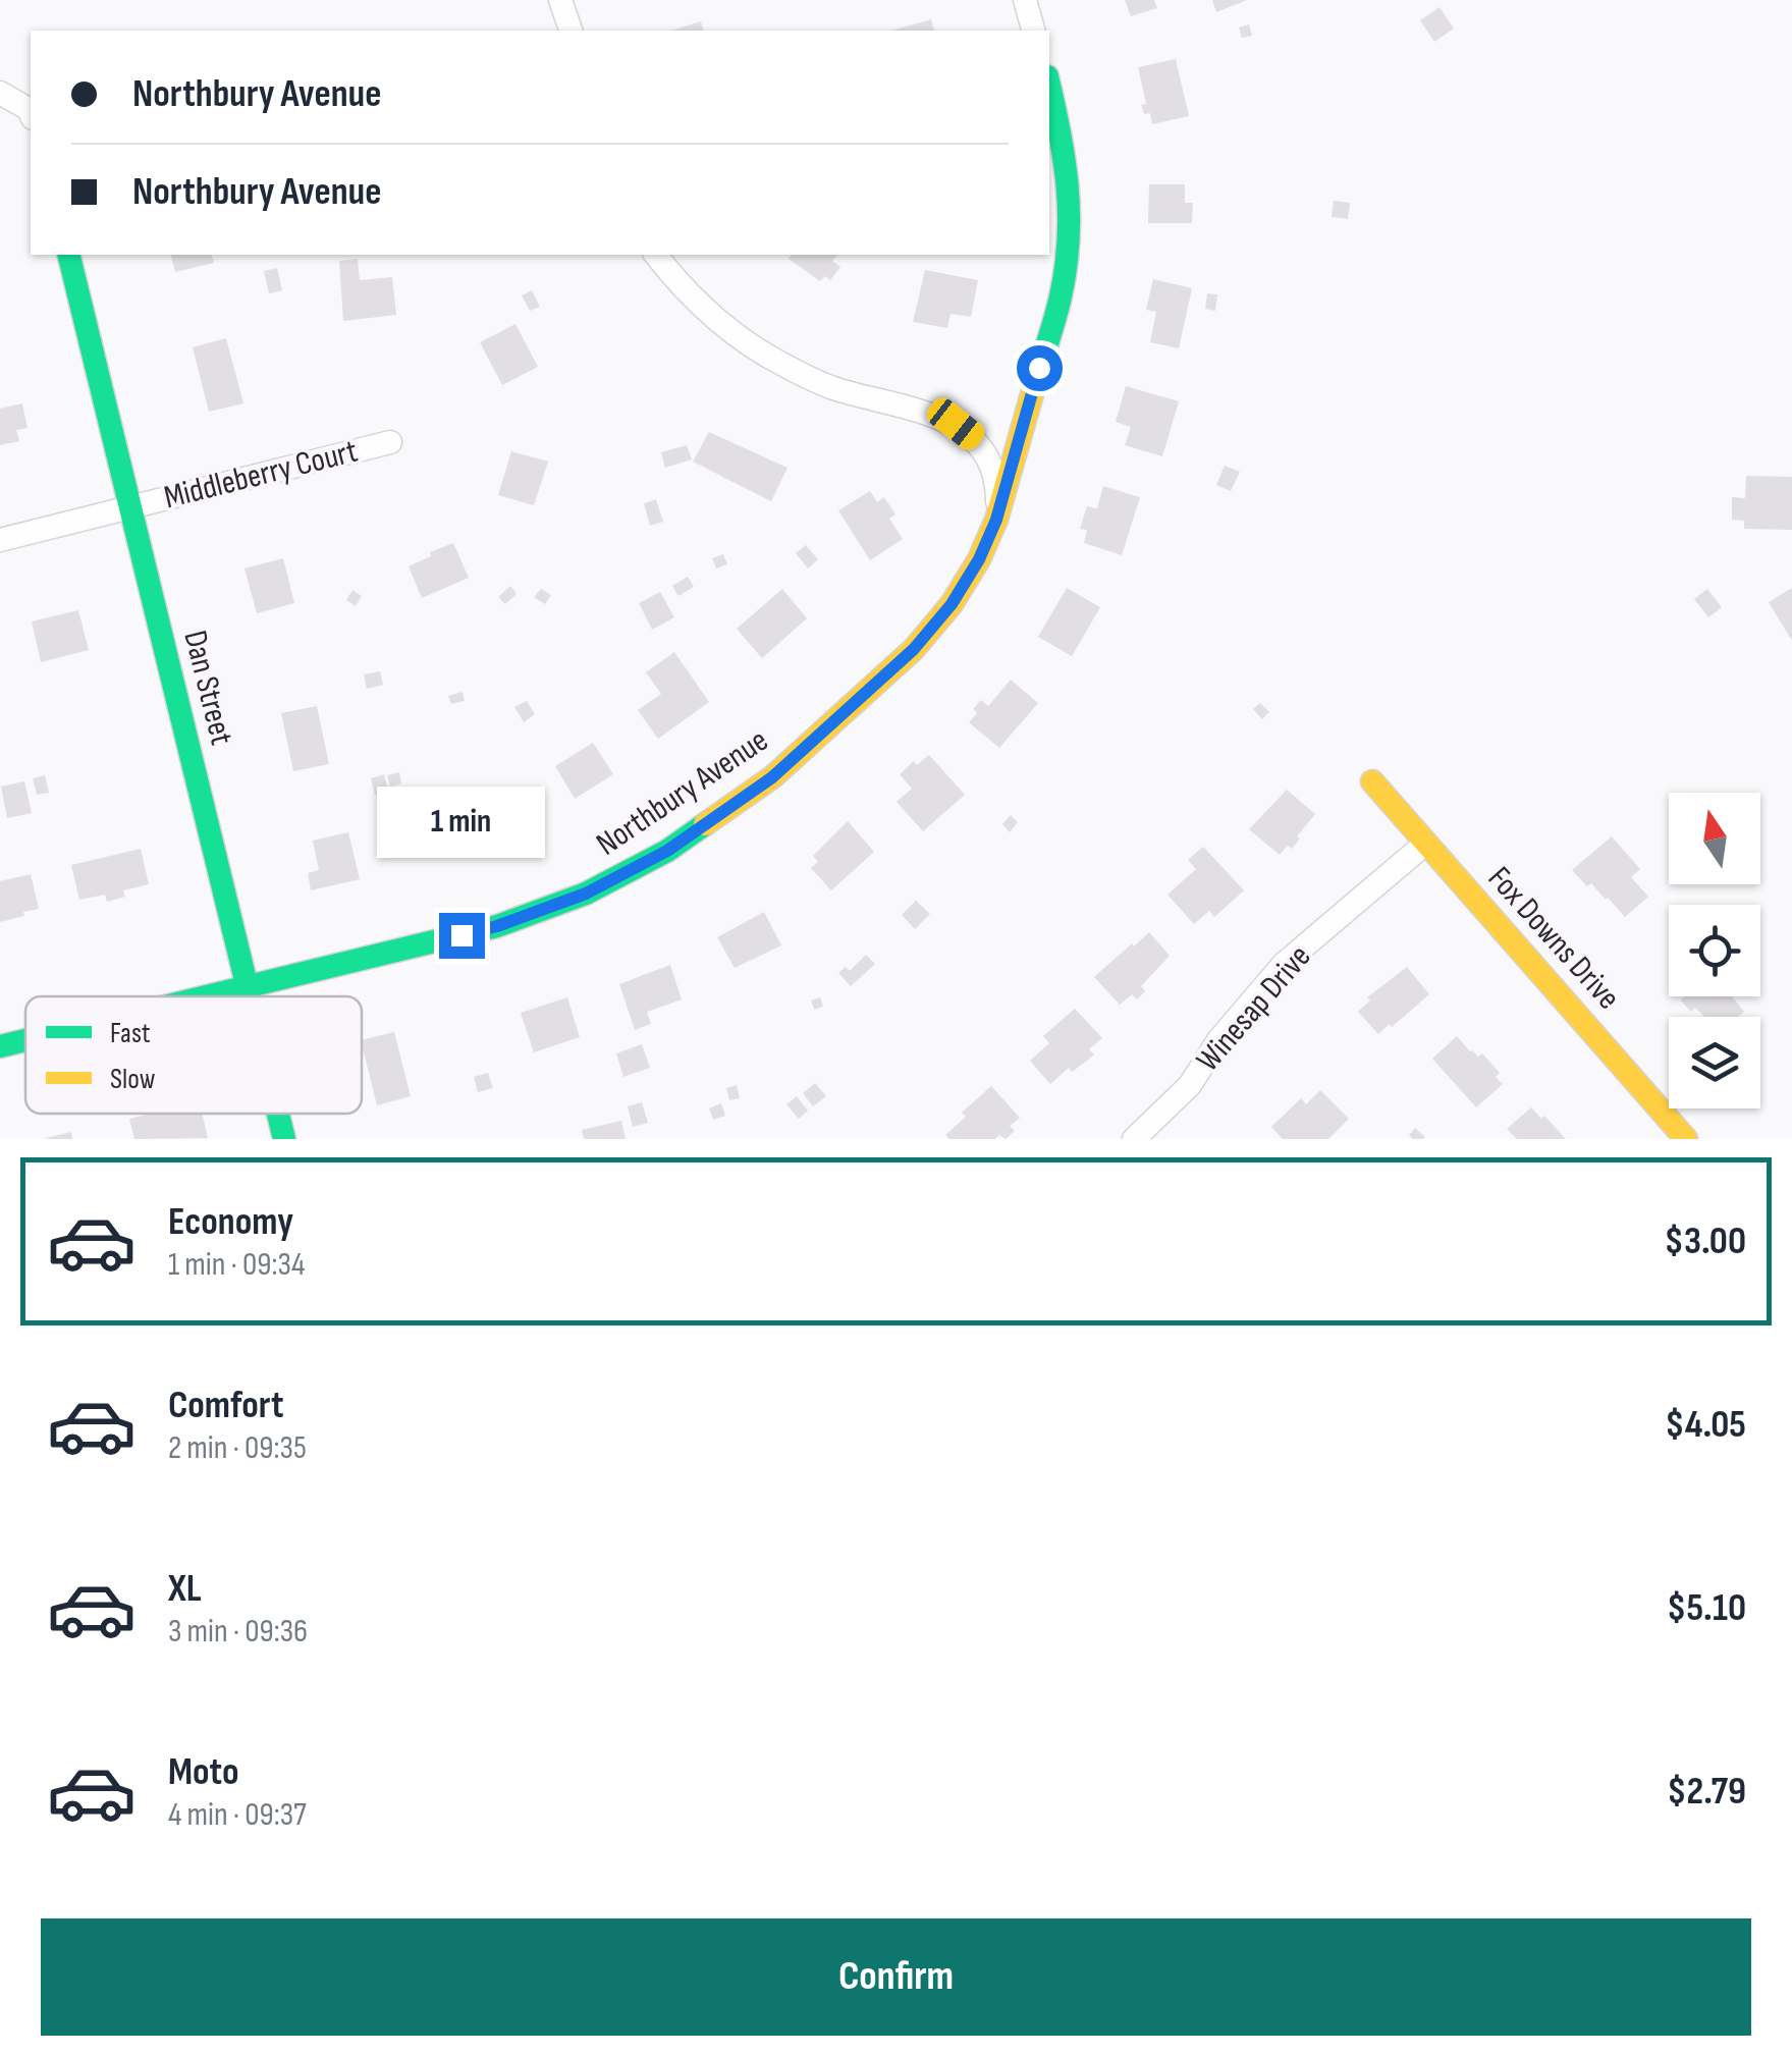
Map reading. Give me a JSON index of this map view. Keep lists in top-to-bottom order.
{
  "streets": {
    "street": [
      "Middleberry Court",
      "Dan Street",
      "Northbury Avenue",
      "Fox Downs Drive",
      "Winesap Drive"
    ]
  },
  "crossings": [
    ["Middleberry Court", "Dan Street"],
    ["Dan Street", "Northbury Avenue"],
    ["Fox Downs Drive", "Winesap Drive"]
  ],
  "legend": ["Fast", "Slow"],
  "north": "top",
  "page": {
    "banner": ["Northbury Avenue", "Northbury Avenue"],
    "bubble": "1 min",
    "list": [
      {
        "name": "Economy",
        "note": "1 min · 09:34",
        "value": "$3.00"
      },
      {
        "name": "Comfort",
        "note": "2 min · 09:35",
        "value": "$4.05"
      },
      {
        "name": "XL",
        "note": "3 min · 09:36",
        "value": "$5.10"
      },
      {
        "name": "Moto",
        "note": "4 min · 09:37",
        "value": "$2.79"
      }
    ],
    "buttons": "Confirm"
  }
}
